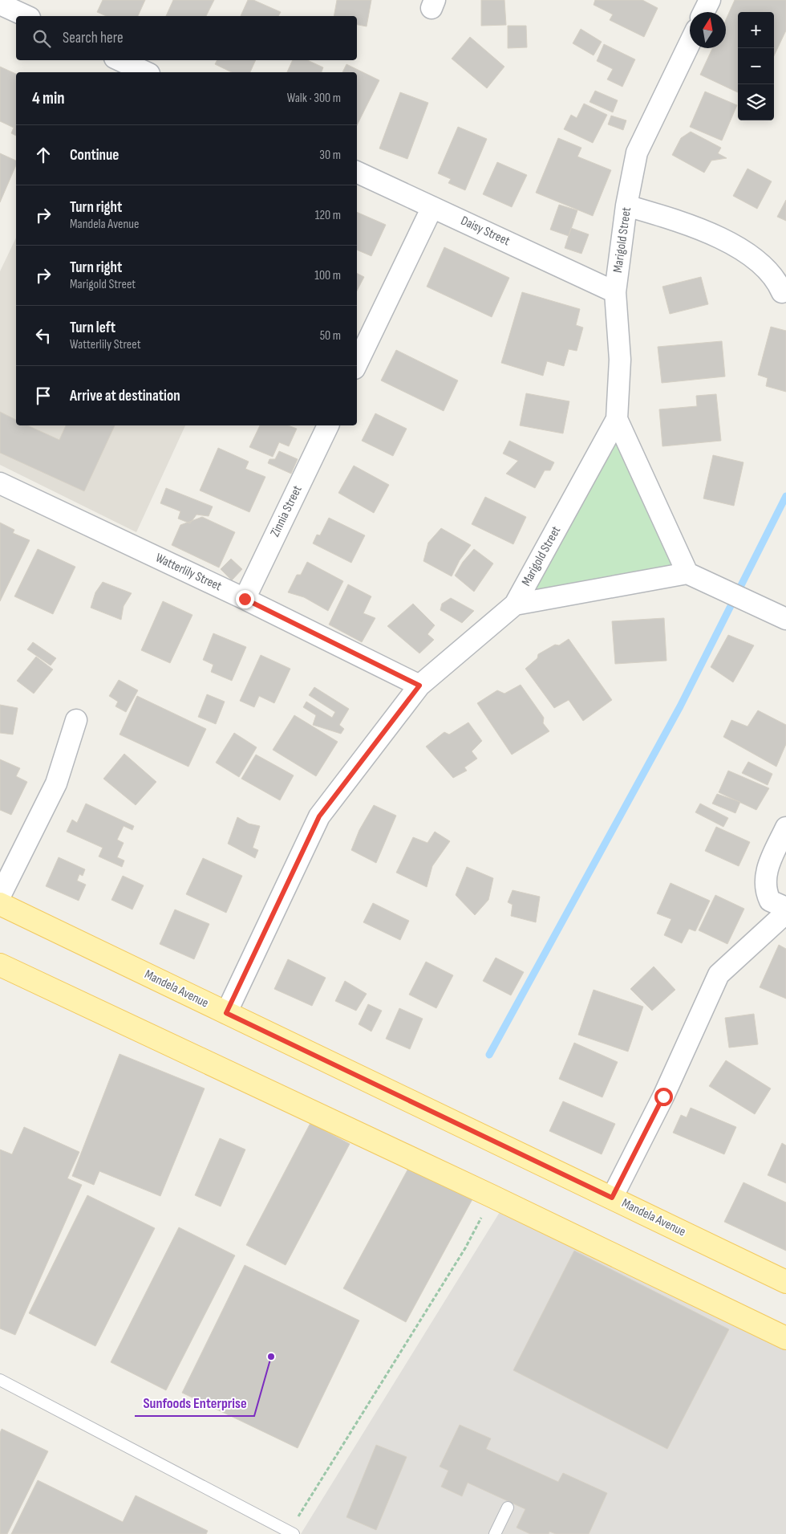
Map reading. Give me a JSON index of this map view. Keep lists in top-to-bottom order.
{
  "streets": {
    "main road": ["Mandela Avenue"],
    "street": [
      "Daisy Street",
      "Marigold Street",
      "Zinnia Street",
      "Watterlily Street"
    ]
  },
  "crossings": [
    ["Daisy Street", "Marigold Street"],
    ["Marigold Street", "Watterlily Street"],
    ["Marigold Street", "Mandela Avenue"],
    ["Zinnia Street", "Watterlily Street"]
  ],
  "places": ["Sunfoods Enterprise"],
  "north": "top",
  "page": {
    "map_buttons": ["+", "−"],
    "search": "Search here",
    "heading": ["4 min", "Walk · 300 m"],
    "list": [
      ["Continue", "30 m"],
      ["Turn right", "Mandela Avenue", "120 m"],
      ["Turn right", "Marigold Street", "100 m"],
      ["Turn left", "Watterlily Street", "50 m"],
      "Arrive at destination"
    ]
  }
}
